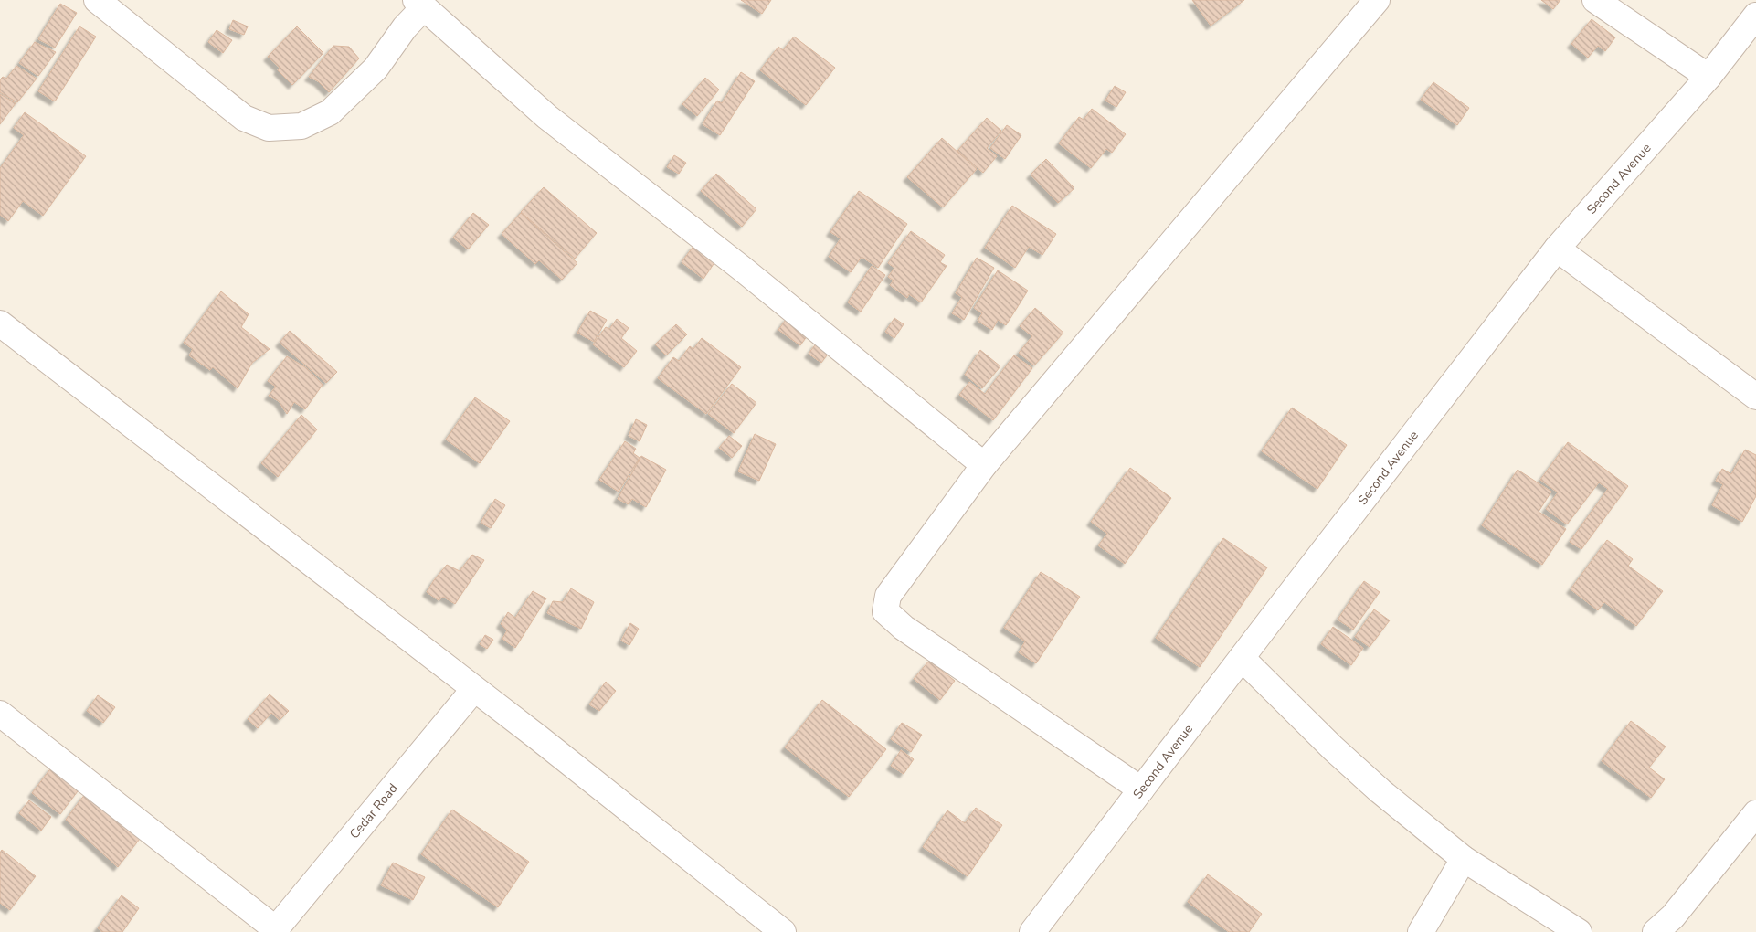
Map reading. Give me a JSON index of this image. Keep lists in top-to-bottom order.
{
  "streets": {
    "street": ["Second Avenue", "Cedar Road"]
  }
}
